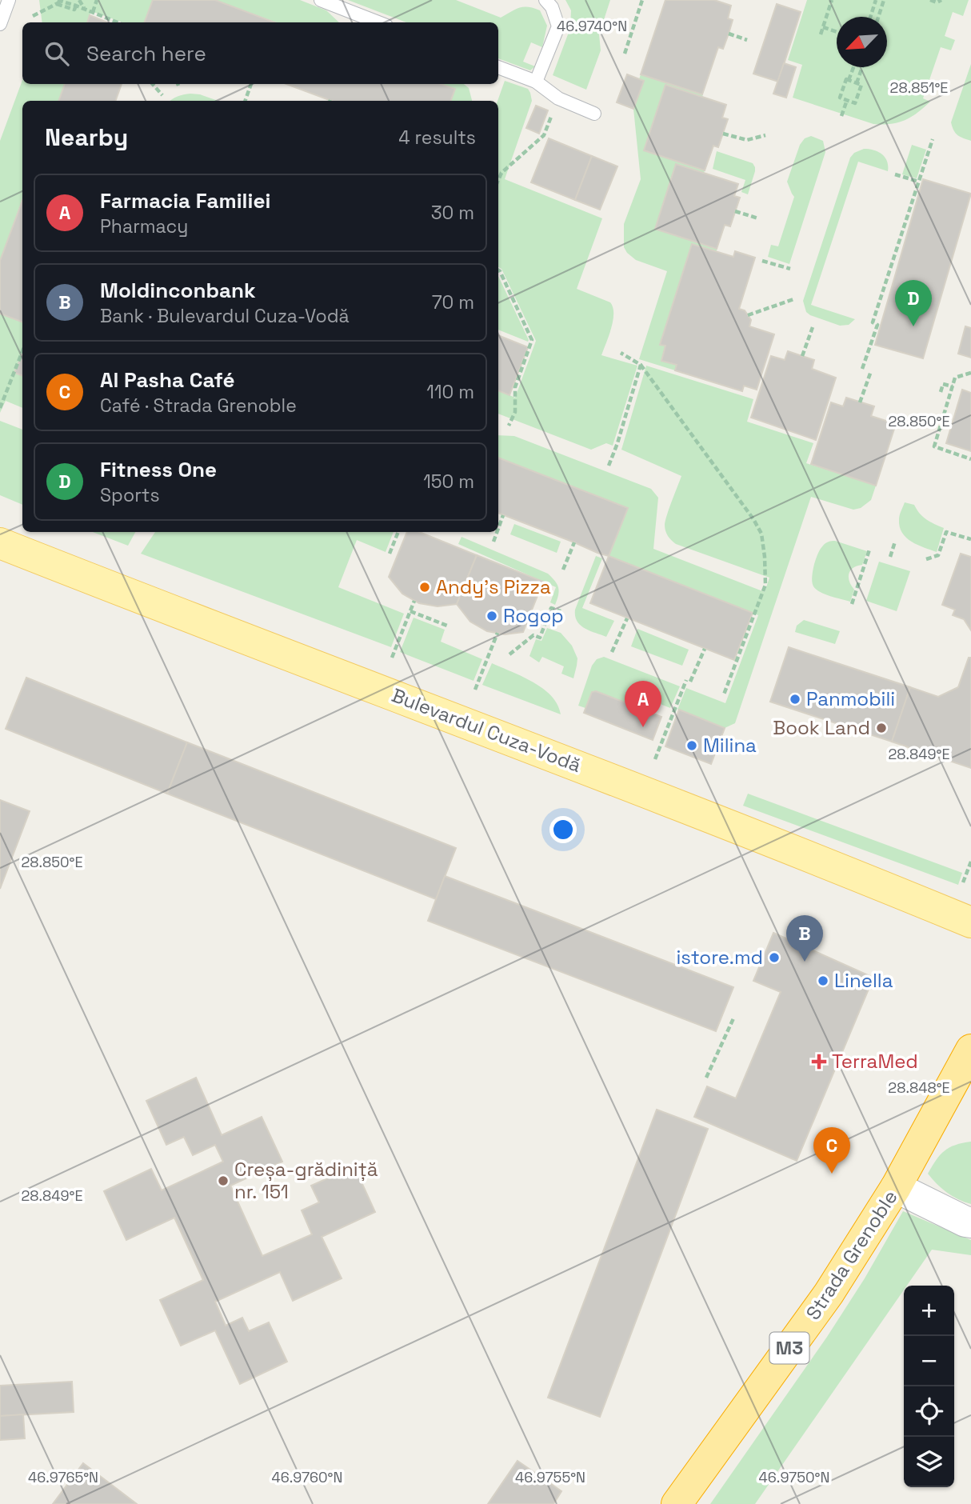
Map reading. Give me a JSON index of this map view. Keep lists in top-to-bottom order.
{
  "streets": {
    "highway": ["Strada Grenoble", "M3"],
    "main road": ["Bulevardul Cuza-Vodă"]
  },
  "places": {
    "other": [
      "Andy's Pizza",
      "Rogop",
      "Panmobili",
      "Book Land",
      "Milina",
      "istore.md",
      "Linella",
      "Creșa-grădiniță nr. 151"
    ],
    "health": ["TerraMed"]
  },
  "north": "bottom left",
  "page": {
    "search": "Search here",
    "heading": ["Nearby", "4 results"],
    "list": [
      {
        "mark": "A",
        "name": "Farmacia Familiei",
        "note": "Pharmacy",
        "value": "30 m"
      },
      {
        "mark": "B",
        "name": "Moldinconbank",
        "note": "Bank · Bulevardul Cuza-Vodă",
        "value": "70 m"
      },
      {
        "mark": "C",
        "name": "Al Pasha Café",
        "note": "Café · Strada Grenoble",
        "value": "110 m"
      },
      {
        "mark": "D",
        "name": "Fitness One",
        "note": "Sports",
        "value": "150 m"
      }
    ],
    "pins": [
      "D",
      "A",
      "B",
      "C"
    ],
    "map_buttons": ["+", "−"]
  },
  "coordinates": [
    "46.9740°N",
    "28.851°E",
    "28.850°E",
    "28.849°E",
    "28.848°E",
    "46.9765°N",
    "46.9760°N",
    "46.9755°N",
    "46.9750°N"
  ]
}
